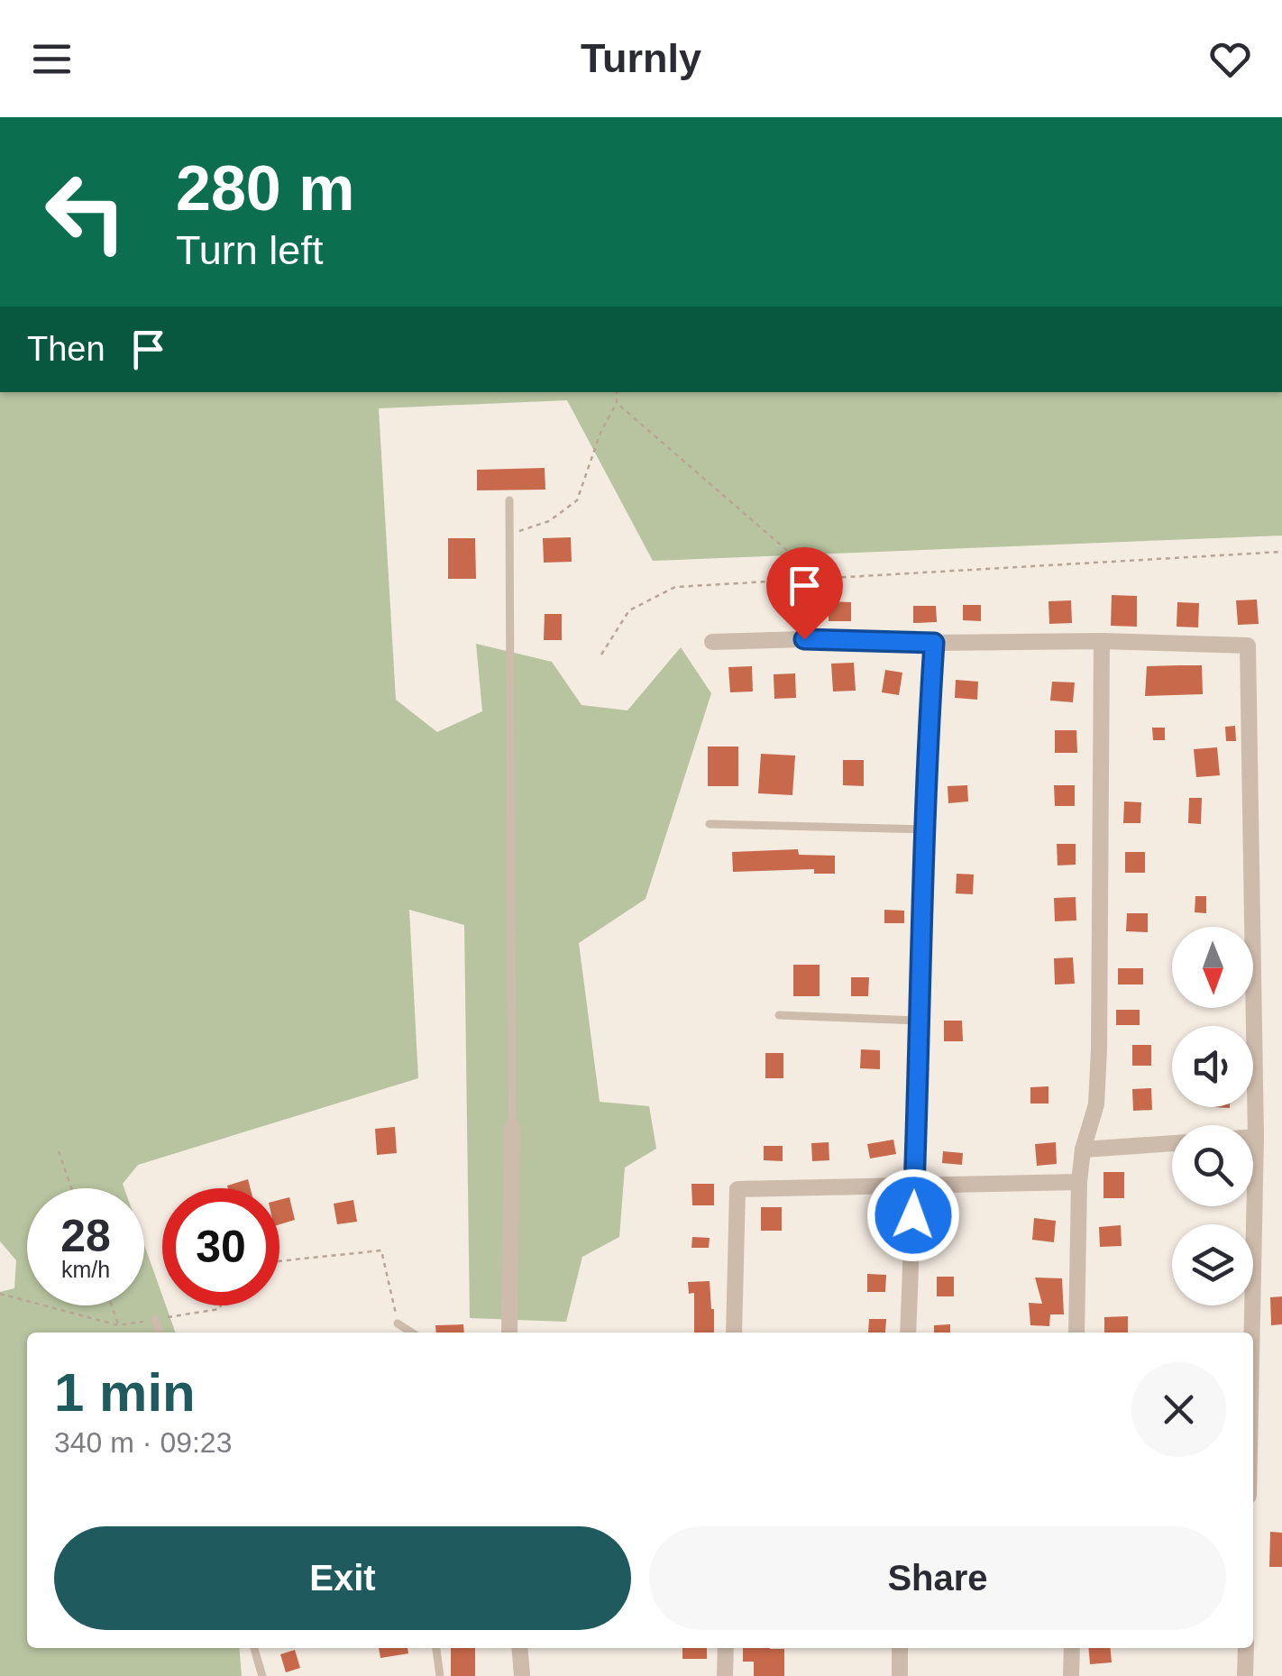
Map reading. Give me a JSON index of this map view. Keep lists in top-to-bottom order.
{
  "north": "bottom",
  "page": {
    "header": "Turnly",
    "turn": ["280 m", "Turn left"],
    "then": "Then",
    "speed": "28 km/h",
    "limit": "30",
    "heading": ["1 min", "340 m · 09:23"],
    "buttons": ["Exit", "Share"]
  }
}
